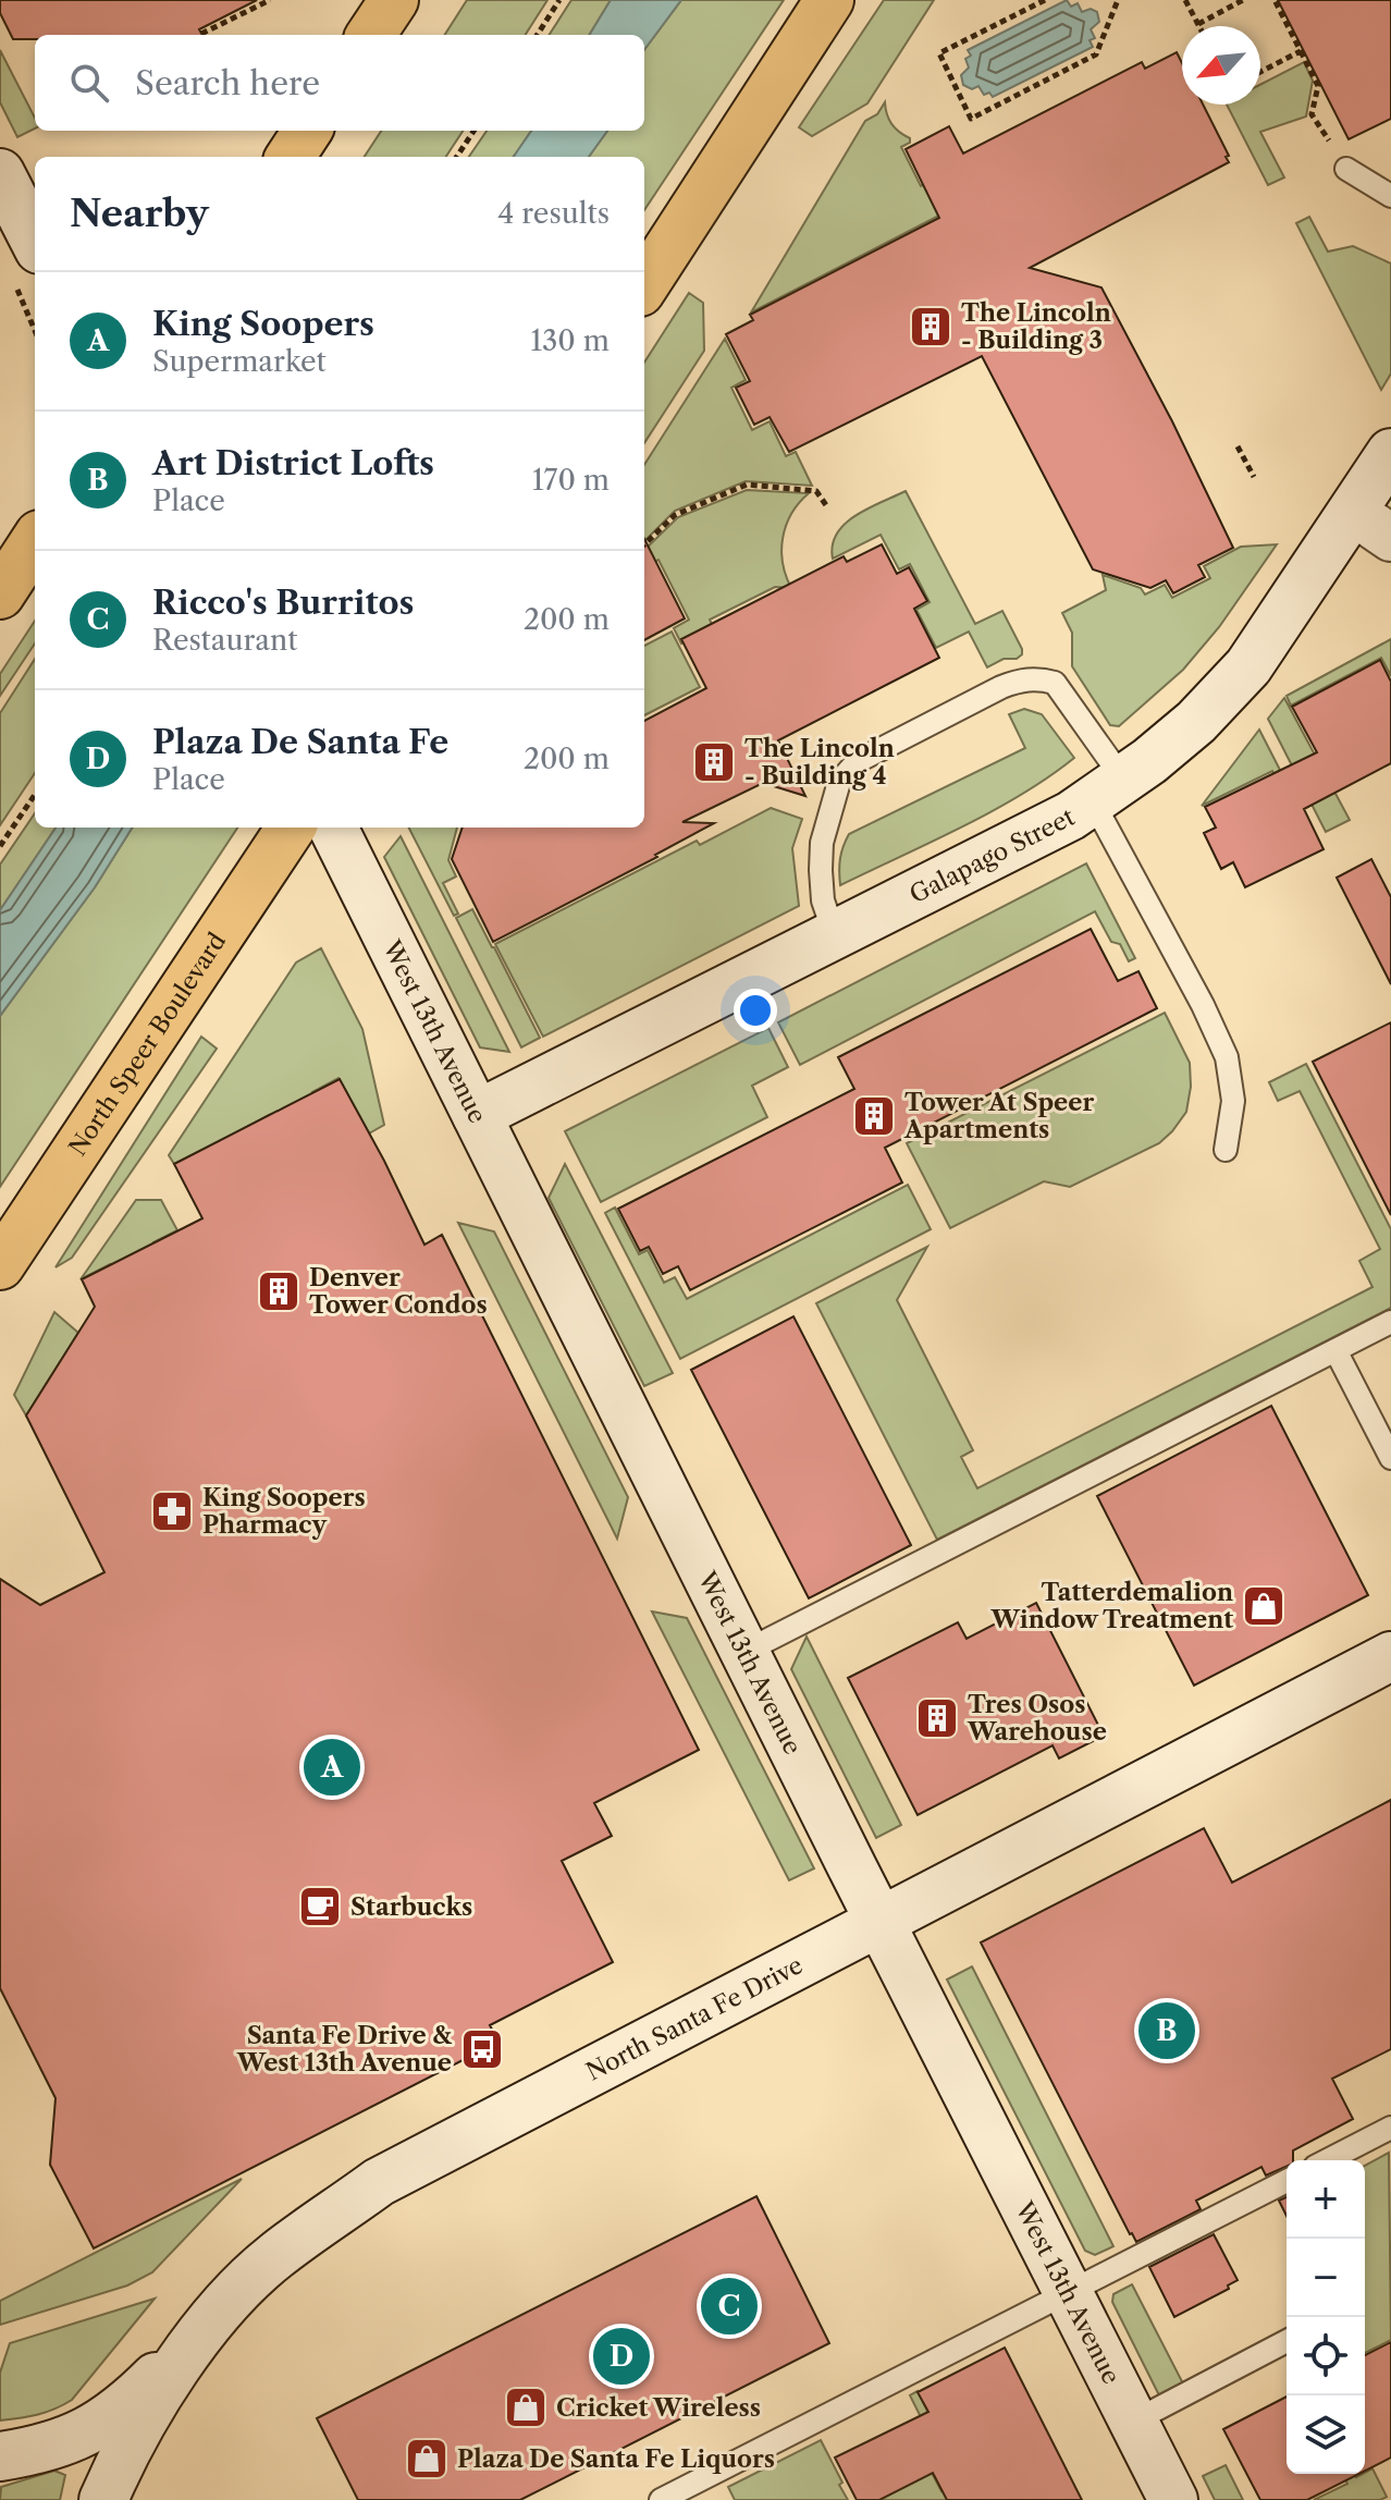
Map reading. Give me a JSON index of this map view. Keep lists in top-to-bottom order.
{
  "streets": {
    "main road": [
      "Galapago Street",
      "West 13th Avenue",
      "North Speer Boulevard",
      "North Santa Fe Drive"
    ]
  },
  "crossings": [
    ["Galapago Street", "West 13th Avenue"],
    ["West 13th Avenue", "North Santa Fe Drive"]
  ],
  "places": {
    "building": [
      "The Lincoln - Building 3",
      "The Lincoln - Building 4",
      "Tower At Speer Apartments",
      "Denver Tower Condos",
      "Tres Osos Warehouse"
    ],
    "pharmacy": ["King Soopers Pharmacy"],
    "shop": ["Tatterdemalion Window Treatment", "Cricket Wireless", "Plaza De Santa Fe Liquors"],
    "cafe": ["Starbucks"],
    "bus stop": ["Santa Fe Drive & West 13th Avenue"]
  },
  "north": "bottom left",
  "page": {
    "search": "Search here",
    "heading": ["Nearby", "4 results"],
    "list": [
      {
        "mark": "A",
        "name": "King Soopers",
        "note": "Supermarket",
        "value": "130 m"
      },
      {
        "mark": "B",
        "name": "Art District Lofts",
        "note": "Place",
        "value": "170 m"
      },
      {
        "mark": "C",
        "name": "Ricco's Burritos",
        "note": "Restaurant",
        "value": "200 m"
      },
      {
        "mark": "D",
        "name": "Plaza De Santa Fe",
        "note": "Place",
        "value": "200 m"
      }
    ],
    "pins": [
      "A",
      "B",
      "C",
      "D"
    ],
    "map_buttons": ["+", "−"]
  }
}
